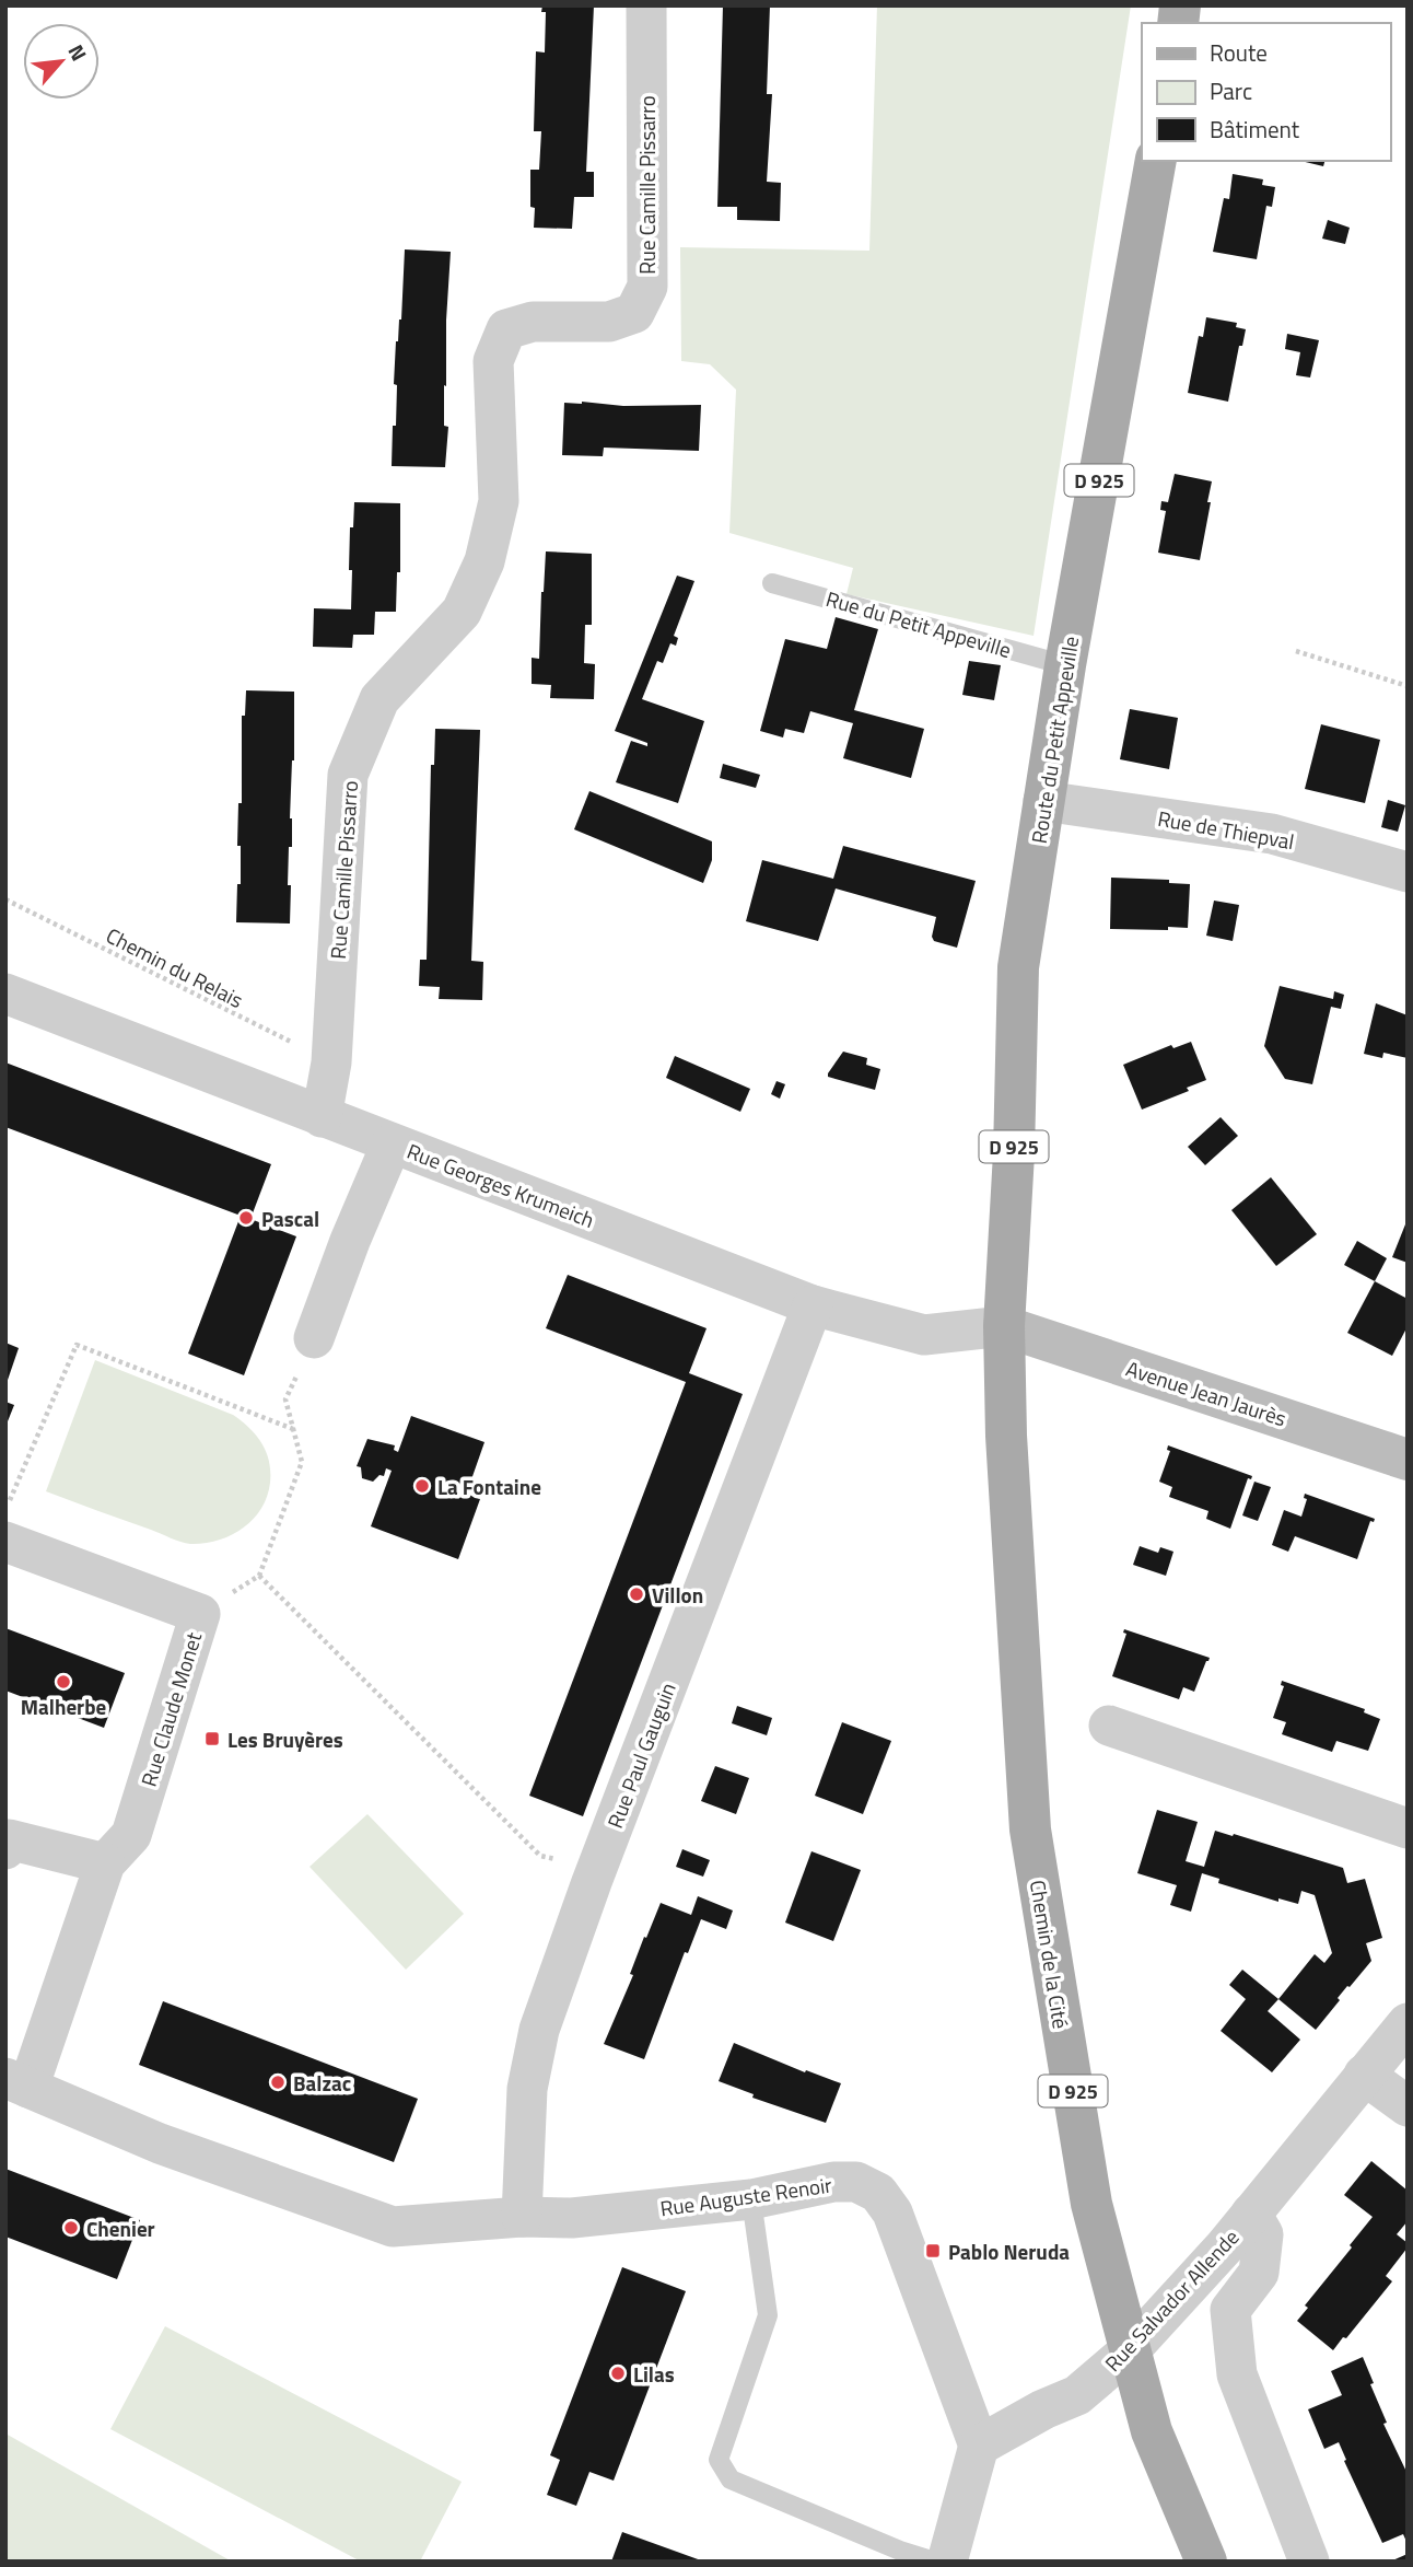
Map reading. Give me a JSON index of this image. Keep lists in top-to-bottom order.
{
  "streets": {
    "main road": ["D 925", "Route du Petit Appeville", "Chemin de la Cité"],
    "street": [
      "Rue Camille Pissarro",
      "Rue de Thiepval",
      "Rue Georges Krumeich",
      "Avenue Jean Jaurès",
      "Rue Claude Monet",
      "Rue Paul Gauguin",
      "Rue Auguste Renoir",
      "Rue Salvador Allende"
    ],
    "lane": ["Rue du Petit Appeville"],
    "path": ["Chemin du Relais"]
  },
  "crossings": [
    ["Rue Camille Pissarro", "Chemin du Relais"],
    ["Rue Camille Pissarro", "Rue Georges Krumeich"],
    ["Rue du Petit Appeville", "Route du Petit Appeville"],
    ["Route du Petit Appeville", "Rue de Thiepval"],
    ["Route du Petit Appeville", "Rue Georges Krumeich"],
    ["Route du Petit Appeville", "Avenue Jean Jaurès"],
    ["Route du Petit Appeville", "Chemin de la Cité"],
    ["Rue Georges Krumeich", "Avenue Jean Jaurès"],
    ["Rue Georges Krumeich", "Rue Paul Gauguin"],
    ["Rue Georges Krumeich", "Chemin de la Cité"],
    ["Avenue Jean Jaurès", "Chemin de la Cité"],
    ["Rue Claude Monet", "Rue Auguste Renoir"],
    ["Rue Paul Gauguin", "Rue Auguste Renoir"],
    ["Chemin de la Cité", "Rue Salvador Allende"],
    ["Rue Auguste Renoir", "Rue Salvador Allende"]
  ],
  "places": {
    "other": [
      "Pascal",
      "La Fontaine",
      "Villon",
      "Malherbe",
      "Balzac",
      "Chenier",
      "Lilas"
    ],
    "transit": ["Les Bruyères", "Pablo Neruda"]
  },
  "legend": ["Route", "Parc", "Bâtiment"],
  "north": "top right"
}
